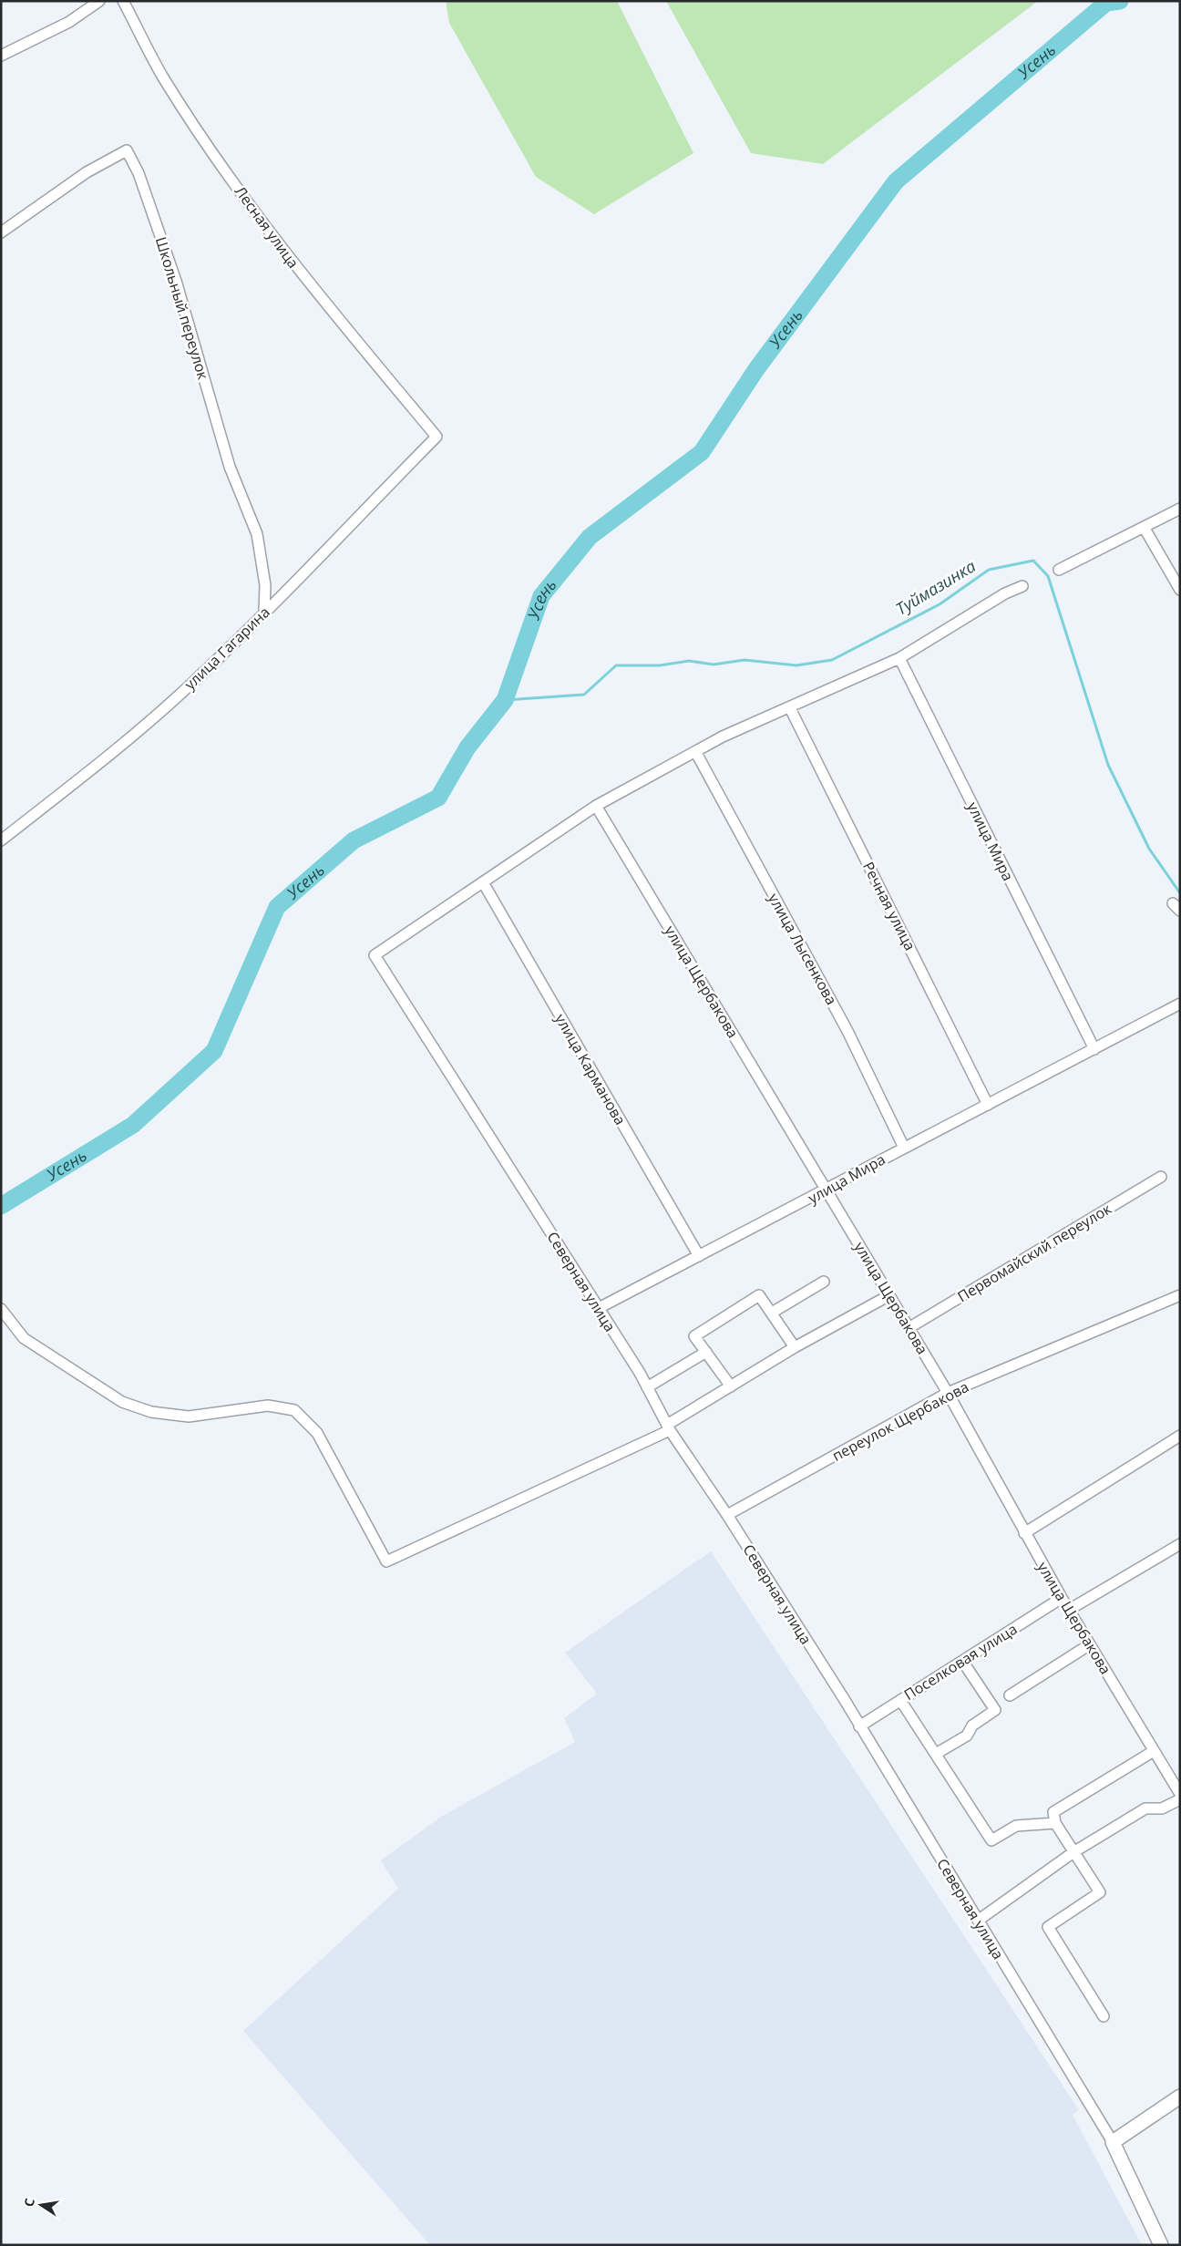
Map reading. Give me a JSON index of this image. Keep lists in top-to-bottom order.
{
  "streets": {
    "street": [
      "Лесная улица",
      "Школьный переулок",
      "улица Гагарина",
      "улица Мира",
      "Речная улица",
      "улица Лысенкова",
      "улица Щербакова",
      "улица Карманова",
      "Первомайский переулок",
      "Северная улица",
      "переулок Щербакова",
      "Поселковая улица"
    ]
  },
  "crossings": [
    ["Лесная улица", "улица Гагарина"],
    ["Школьный переулок", "улица Гагарина"],
    ["улица Мира", "Речная улица"],
    ["улица Мира", "улица Лысенкова"],
    ["улица Мира", "улица Щербакова"],
    ["улица Мира", "улица Карманова"],
    ["улица Мира", "Северная улица"],
    ["улица Щербакова", "Первомайский переулок"],
    ["улица Щербакова", "переулок Щербакова"],
    ["улица Щербакова", "Поселковая улица"],
    ["улица Карманова", "Северная улица"],
    ["Северная улица", "переулок Щербакова"],
    ["Северная улица", "Поселковая улица"]
  ],
  "water": ["Усень", "Туймазинка"],
  "north": "left"
}
